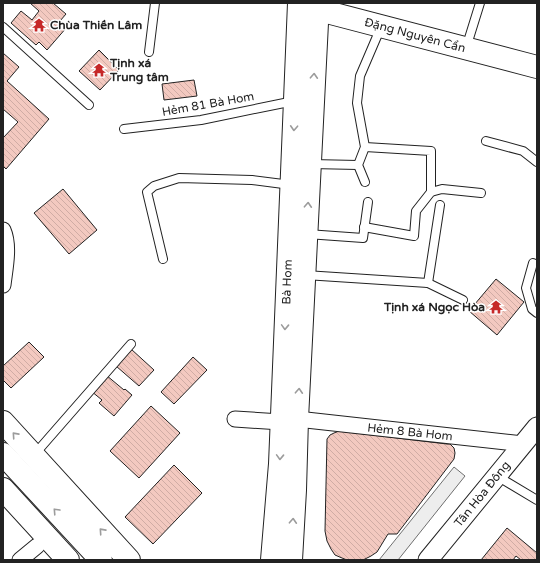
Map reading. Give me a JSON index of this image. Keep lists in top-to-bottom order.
{
  "streets": {
    "main road": ["Đặng Nguyên Cẩn", "Bà Hom"],
    "street": ["Hẻm 8 Bà Hom", "Tân Hòa Đông"],
    "lane": ["Hẻm 81 Bà Hom"]
  },
  "crossings": [
    ["Đặng Nguyên Cẩn", "Bà Hom"],
    ["Hẻm 81 Bà Hom", "Bà Hom"],
    ["Bà Hom", "Hẻm 8 Bà Hom"],
    ["Hẻm 8 Bà Hom", "Tân Hòa Đông"]
  ],
  "places": {
    "temple": ["Chùa Thiền Lâm", "Tịnh xá Trung tâm", "Tịnh xá Ngọc Hòa"]
  }
}
